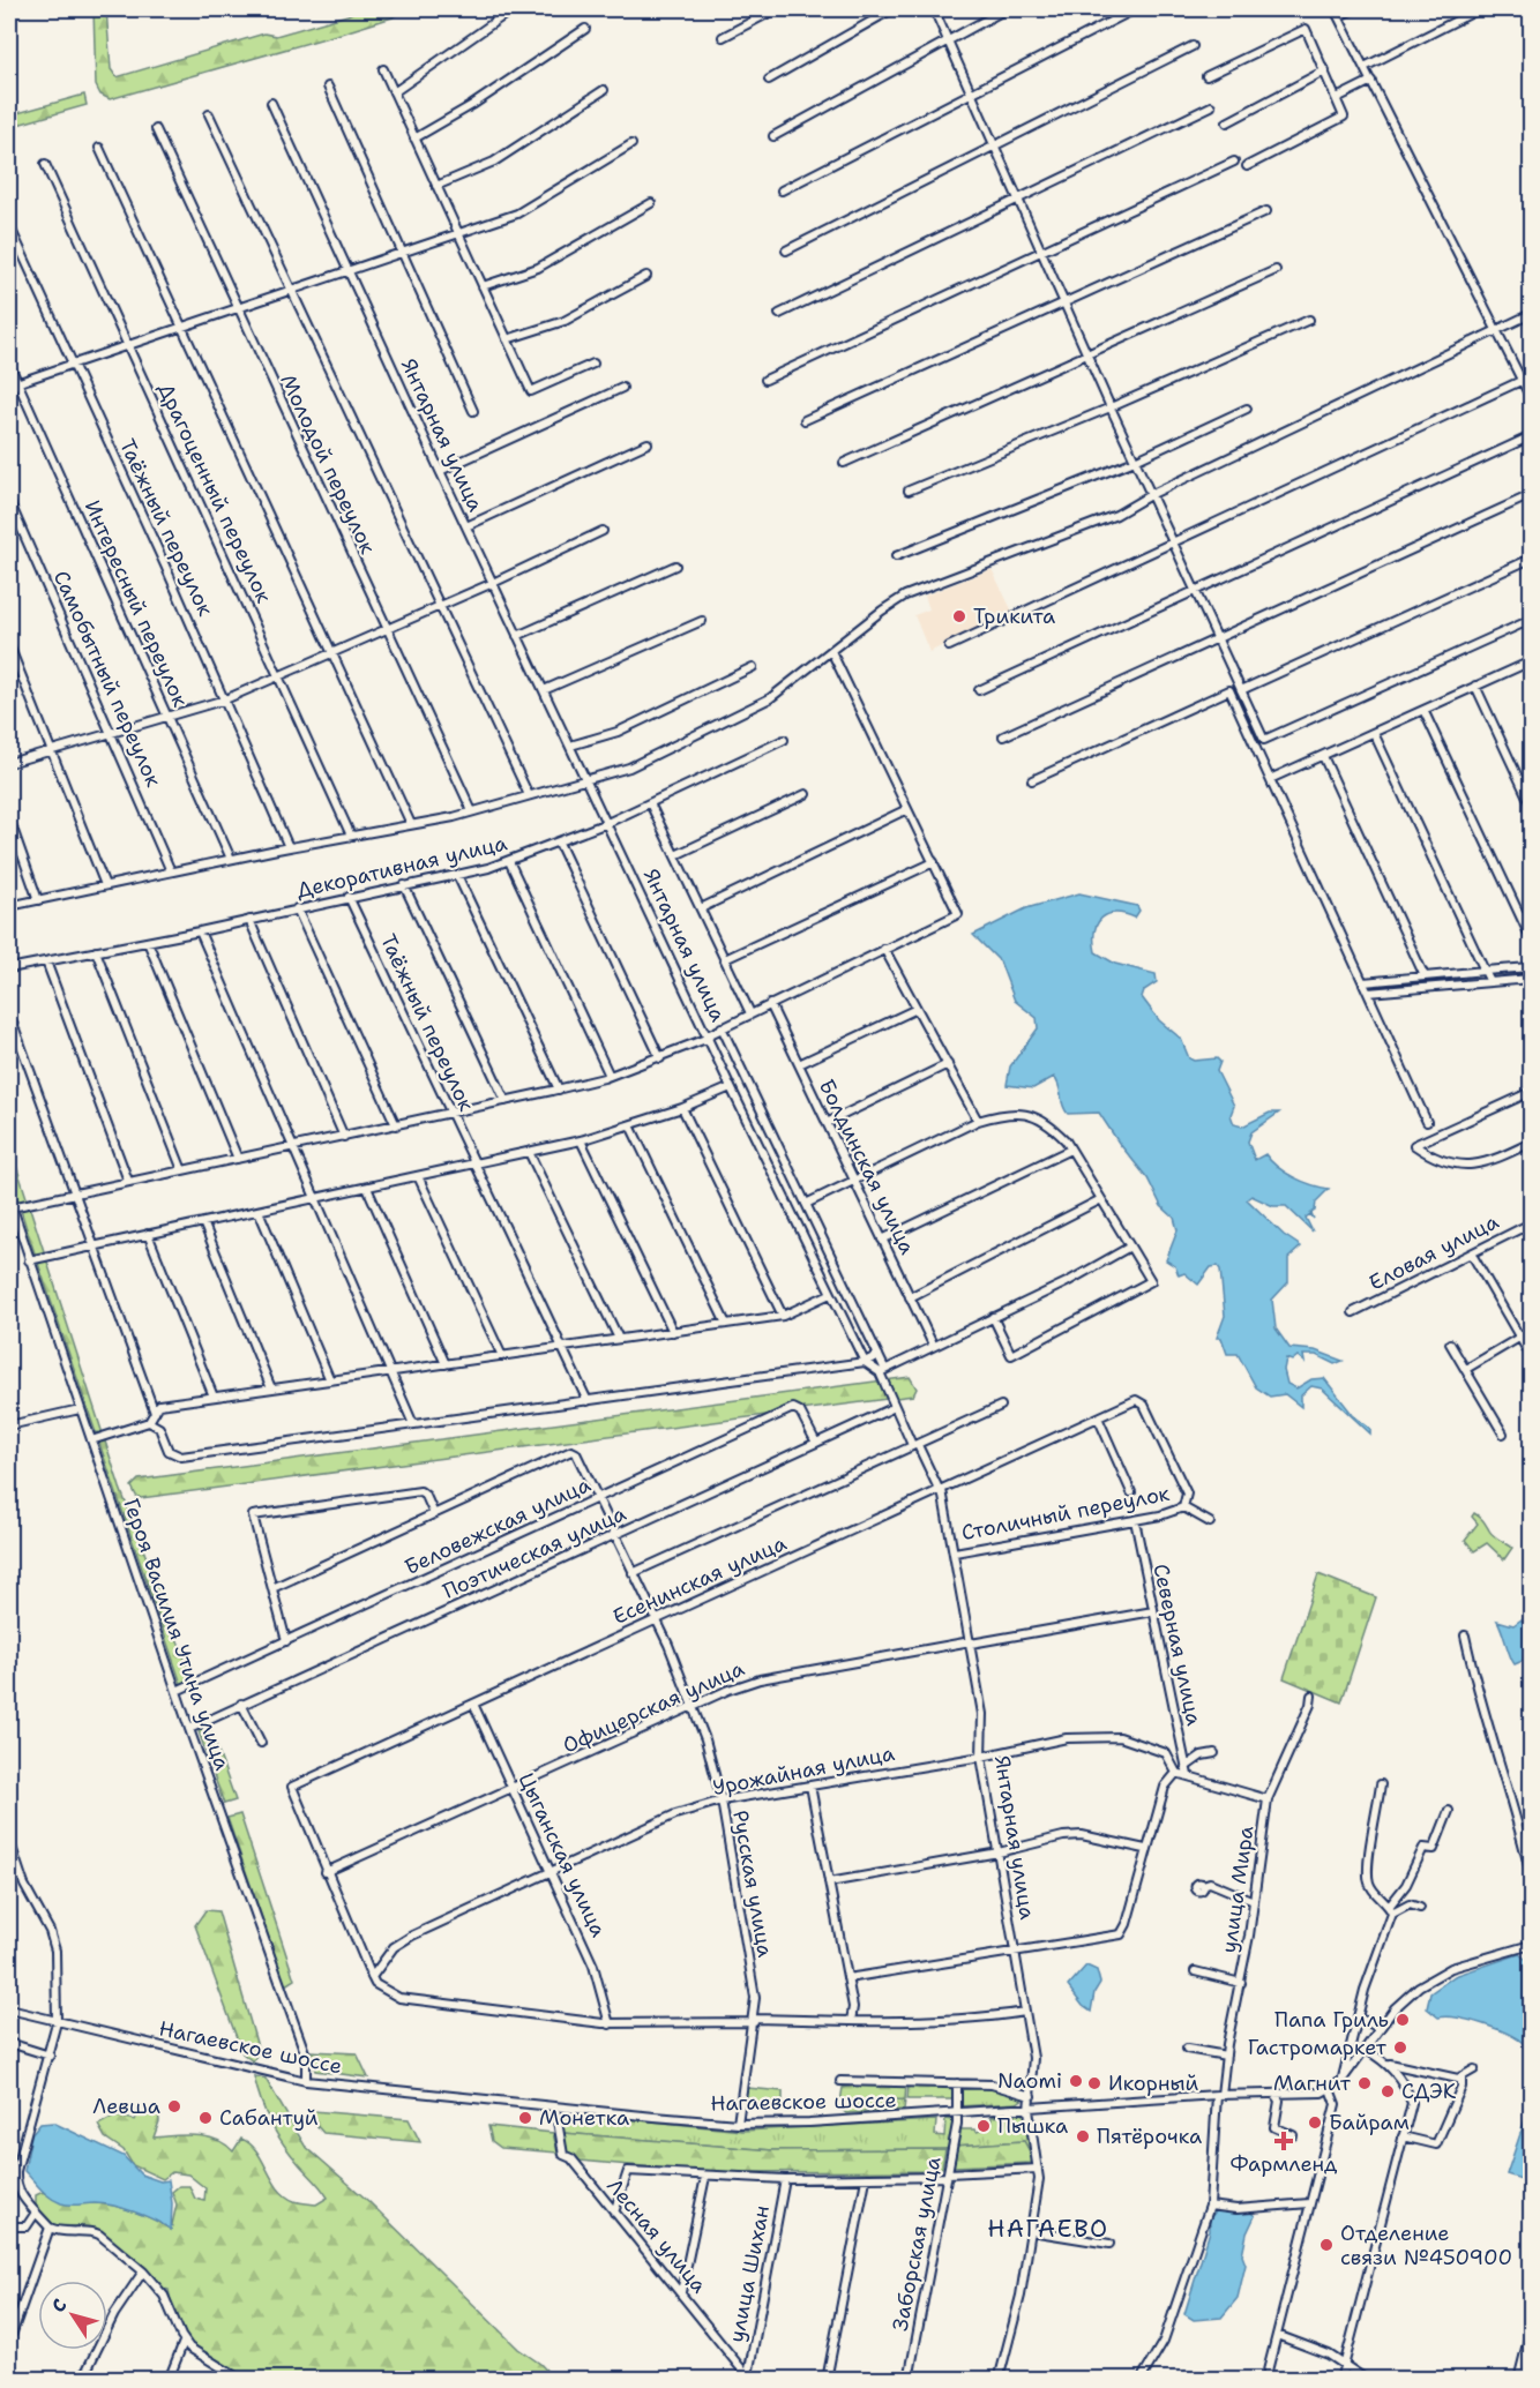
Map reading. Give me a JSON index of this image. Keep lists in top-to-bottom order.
{
  "streets": {
    "street": [
      "Янтарная улица",
      "Молодой переулок",
      "Драгоценный переулок",
      "Таёжный переулок",
      "Интересный переулок",
      "Самобытный переулок",
      "Декоративная улица",
      "Болдинская улица",
      "Еловая улица",
      "Столичный переулок",
      "Беловежская улица",
      "Поэтическая улица",
      "Есенинская улица",
      "Героя Василия Утина улица",
      "Северная улица",
      "Офицерская улица",
      "Урожайная улица",
      "Цыганская улица",
      "Русская улица",
      "улица Мира",
      "Нагаевское шоссе",
      "Лесная улица",
      "Заборская улица",
      "улица Шихан"
    ]
  },
  "crossings": [
    ["Янтарная улица", "Декоративная улица"],
    ["Янтарная улица", "Столичный переулок"],
    ["Янтарная улица", "Поэтическая улица"],
    ["Янтарная улица", "Есенинская улица"],
    ["Янтарная улица", "Офицерская улица"],
    ["Янтарная улица", "Урожайная улица"],
    ["Янтарная улица", "Нагаевское шоссе"],
    ["Таёжный переулок", "Декоративная улица"],
    ["Столичный переулок", "Есенинская улица"],
    ["Столичный переулок", "Северная улица"],
    ["Беловежская улица", "Поэтическая улица"],
    ["Беловежская улица", "Героя Василия Утина улица"],
    ["Беловежская улица", "Русская улица"],
    ["Поэтическая улица", "Героя Василия Утина улица"],
    ["Поэтическая улица", "Русская улица"],
    ["Есенинская улица", "Офицерская улица"],
    ["Есенинская улица", "Цыганская улица"],
    ["Есенинская улица", "Русская улица"],
    ["Героя Василия Утина улица", "Нагаевское шоссе"],
    ["Северная улица", "Офицерская улица"],
    ["Офицерская улица", "Цыганская улица"],
    ["Офицерская улица", "Русская улица"],
    ["Урожайная улица", "Цыганская улица"],
    ["Урожайная улица", "Русская улица"],
    ["Русская улица", "Нагаевское шоссе"],
    ["улица Мира", "Нагаевское шоссе"],
    ["Нагаевское шоссе", "Лесная улица"],
    ["Нагаевское шоссе", "Заборская улица"],
    ["Лесная улица", "улица Шихан"]
  ],
  "districts": ["НАГАЕВО"],
  "places": {
    "other": [
      "Трикита",
      "Папа Гриль",
      "Гастромаркет",
      "Naomi",
      "Икорный",
      "Магнит",
      "СДЭК",
      "Левша",
      "Сабантуй",
      "Монетка",
      "Байрам",
      "Пышка",
      "Пятёрочка",
      "Отделение связи №450900"
    ],
    "health": ["Фармленд"]
  },
  "north": "top left"
}
